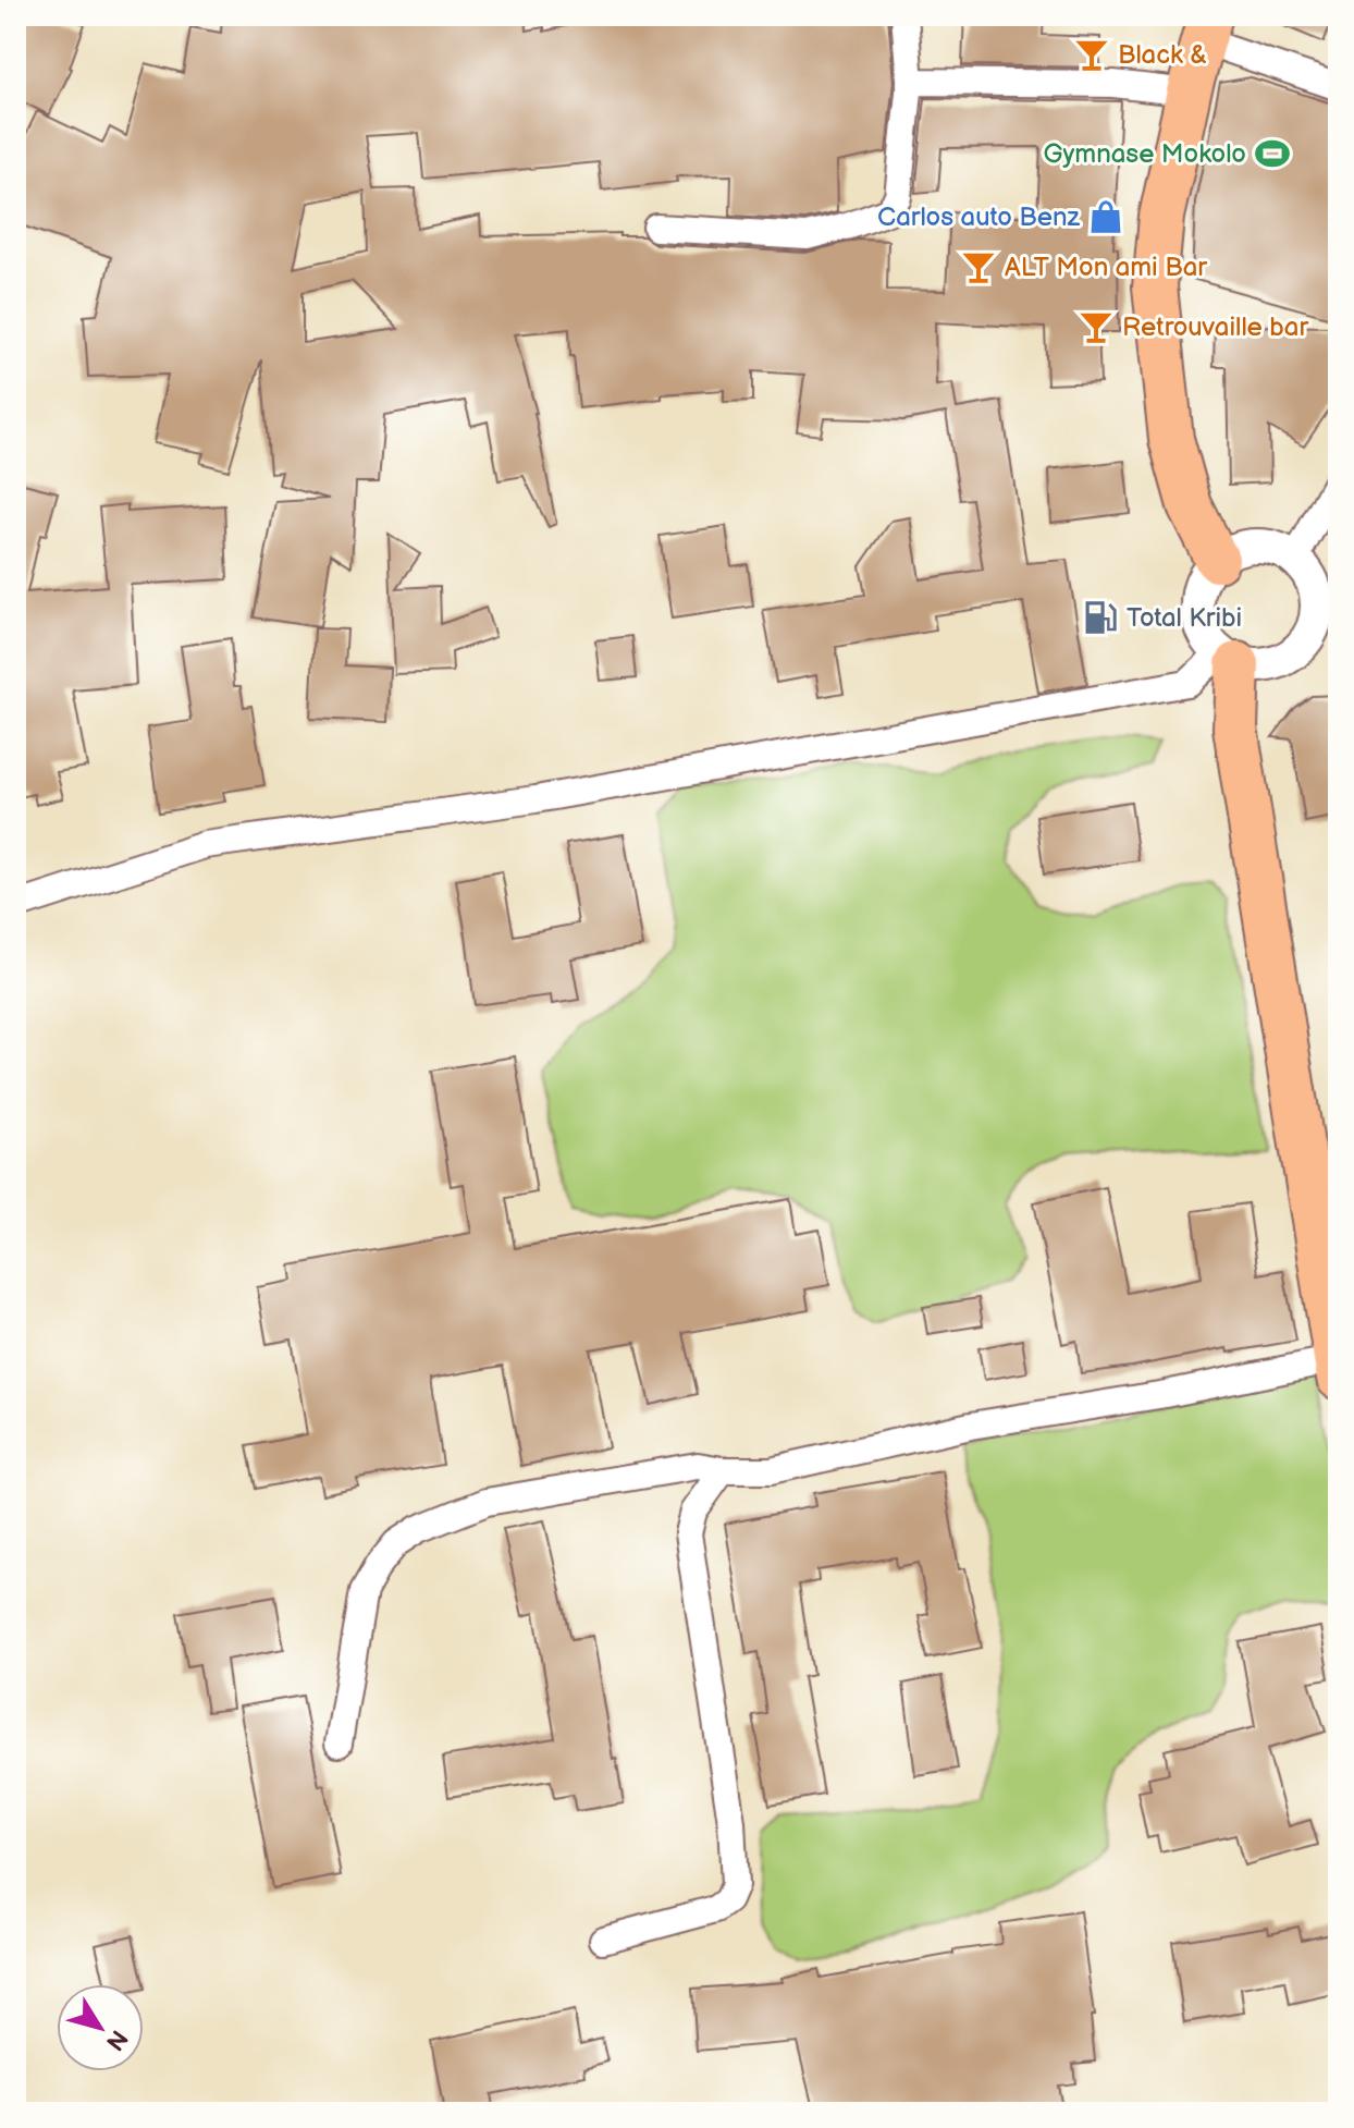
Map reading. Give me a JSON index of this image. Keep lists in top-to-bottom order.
{
  "places": {
    "bar": ["Black &", "ALT Mon ami Bar", "Retrouvaille bar"],
    "sports": ["Gymnase Mokolo"],
    "shop": ["Carlos auto Benz"],
    "fuel station": ["Total Kribi"]
  },
  "north": "bottom right"
}
